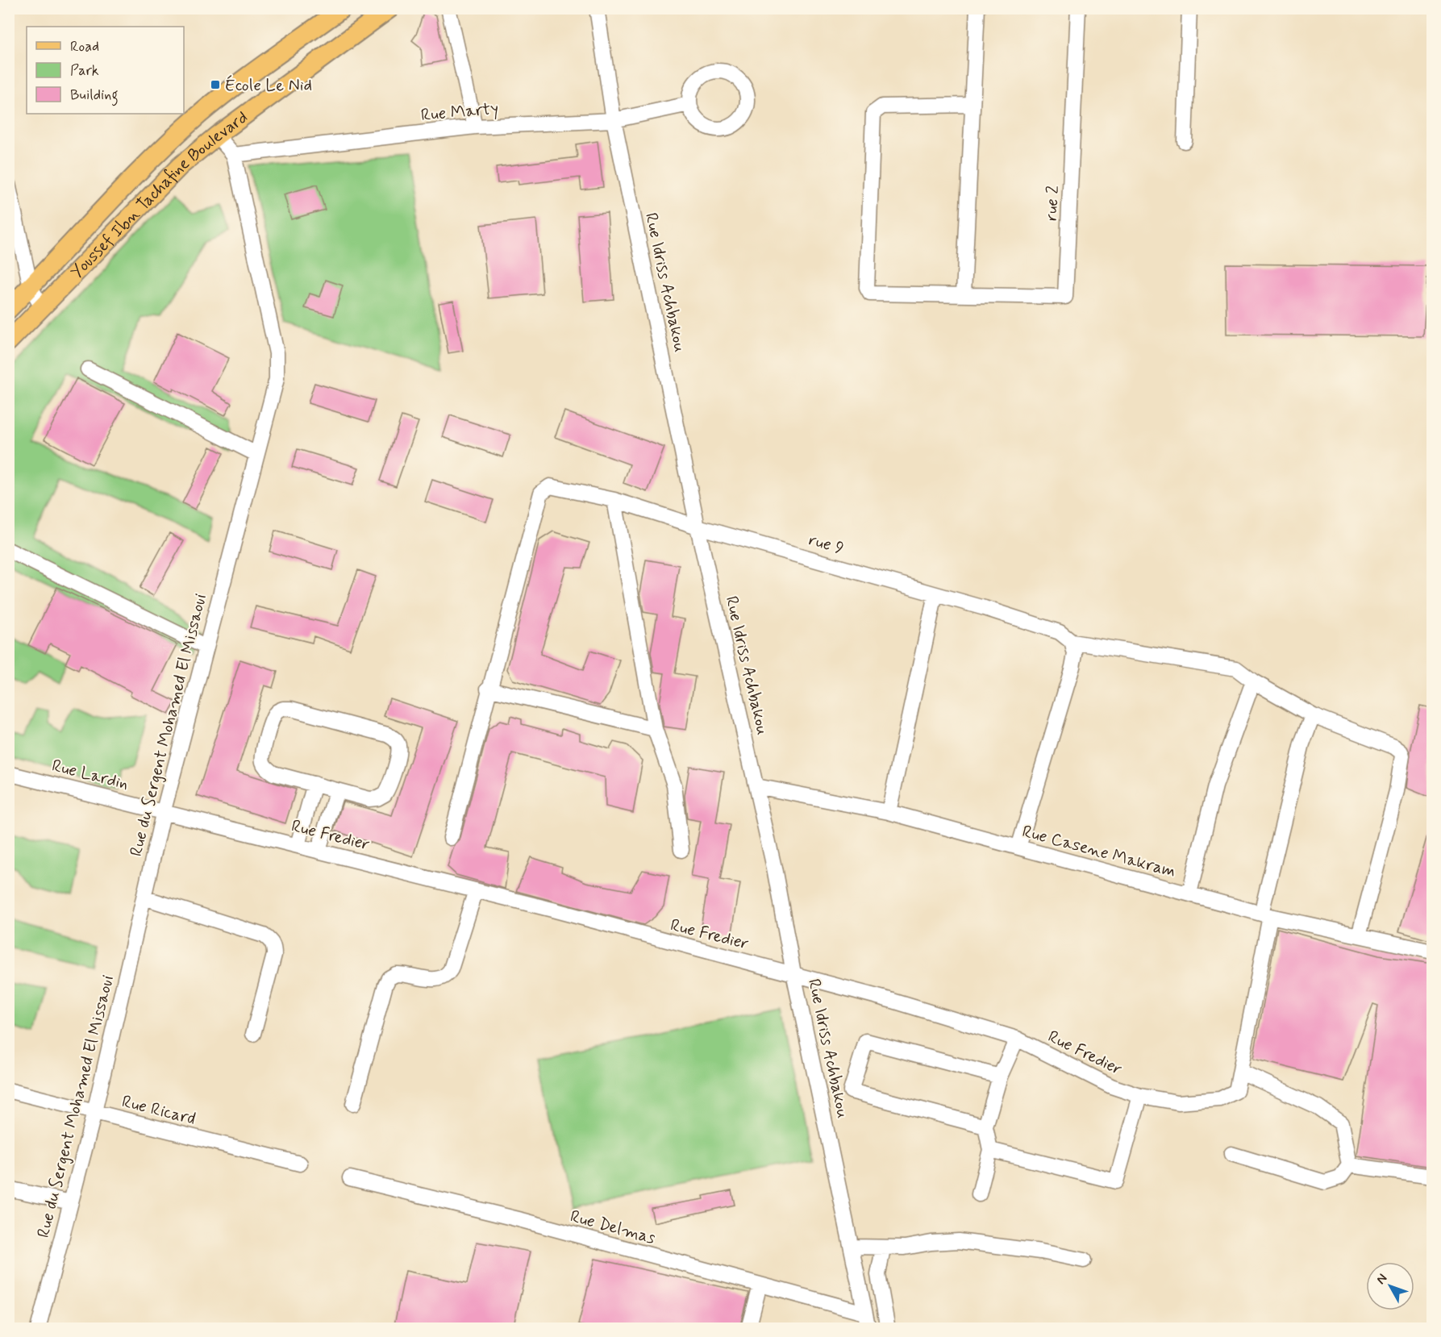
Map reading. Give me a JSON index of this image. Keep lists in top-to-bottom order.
{
  "streets": {
    "main road": ["Youssef Ibn Tachafine Boulevard"],
    "street": [
      "Rue Marty",
      "rue 2",
      "Rue Idriss Achbakou",
      "rue 9",
      "Rue du Sergent Mohamed El Missaoui",
      "Rue Lardin",
      "Rue Fredier",
      "Rue Casene Makram",
      "Rue Ricard",
      "Rue Delmas"
    ]
  },
  "crossings": [
    ["Rue Marty", "Rue Idriss Achbakou"],
    ["Rue Marty", "Rue du Sergent Mohamed El Missaoui"],
    ["Youssef Ibn Tachafine Boulevard", "Rue du Sergent Mohamed El Missaoui"],
    ["Rue Idriss Achbakou", "rue 9"],
    ["Rue Idriss Achbakou", "Rue Fredier"],
    ["Rue Idriss Achbakou", "Rue Casene Makram"],
    ["Rue Idriss Achbakou", "Rue Delmas"],
    ["Rue du Sergent Mohamed El Missaoui", "Rue Lardin"],
    ["Rue du Sergent Mohamed El Missaoui", "Rue Fredier"],
    ["Rue du Sergent Mohamed El Missaoui", "Rue Ricard"],
    ["Rue Lardin", "Rue Fredier"]
  ],
  "places": {
    "transit": ["École Le Nid"]
  },
  "legend": ["Road", "Park", "Building"],
  "north": "top left"
}
